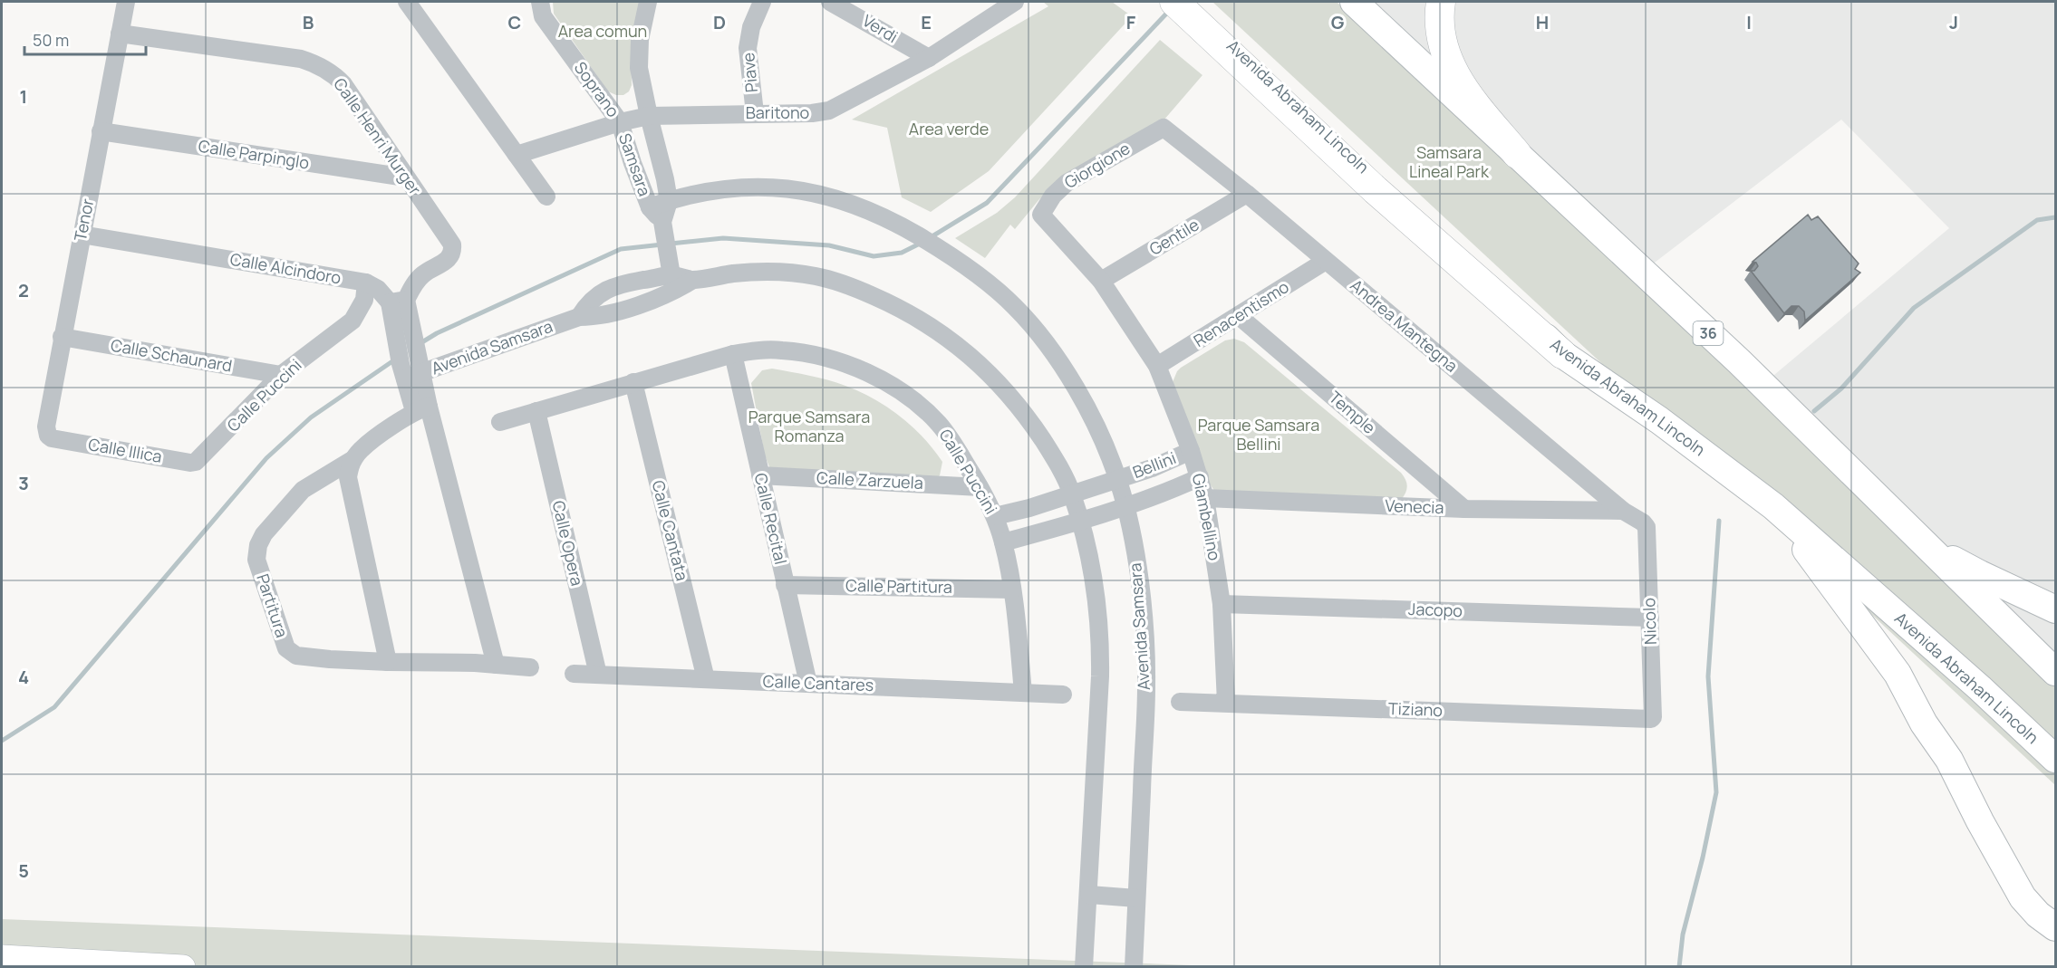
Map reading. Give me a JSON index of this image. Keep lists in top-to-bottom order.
{
  "streets": {
    "main road": ["Avenida Abraham Lincoln", "36"],
    "street": [
      "Verdi",
      "Piave",
      "Soprano",
      "Baritono",
      "Calle Henri Murger",
      "Calle Parpinglo",
      "Samsara",
      "Giorgione",
      "Tenor",
      "Gentile",
      "Calle Alcindoro",
      "Renacentismo",
      "Andrea Mantegna",
      "Avenida Samsara",
      "Calle Schaunard",
      "Calle Puccini",
      "Temple",
      "Calle Illica",
      "Bellini",
      "Calle Zarzuela",
      "Venecia",
      "Giambellino",
      "Calle Recital",
      "Calle Cantata",
      "Calle Opera",
      "Calle Partitura",
      "Partitura",
      "Jacopo",
      "Nicolo",
      "Calle Cantares",
      "Tiziano"
    ]
  },
  "crossings": [
    ["Verdi", "Baritono"],
    ["Piave", "Baritono"],
    ["Soprano", "Baritono"],
    ["Soprano", "Samsara"],
    ["Baritono", "Samsara"],
    ["Calle Henri Murger", "Calle Parpinglo"],
    ["Calle Henri Murger", "Tenor"],
    ["Calle Henri Murger", "Calle Alcindoro"],
    ["Calle Parpinglo", "Tenor"],
    ["Samsara", "Avenida Samsara"],
    ["Giorgione", "Andrea Mantegna"],
    ["Giorgione", "Giambellino"],
    ["Tenor", "Calle Alcindoro"],
    ["Tenor", "Calle Schaunard"],
    ["Tenor", "Calle Illica"],
    ["Gentile", "Andrea Mantegna"],
    ["Gentile", "Giambellino"],
    ["Calle Alcindoro", "Calle Puccini"],
    ["Renacentismo", "Andrea Mantegna"],
    ["Renacentismo", "Temple"],
    ["Renacentismo", "Giambellino"],
    ["Andrea Mantegna", "Venecia"],
    ["Andrea Mantegna", "Nicolo"],
    ["Avenida Samsara", "Bellini"],
    ["Calle Schaunard", "Calle Puccini"],
    ["Calle Puccini", "Calle Illica"],
    ["Calle Puccini", "Bellini"],
    ["Calle Puccini", "Calle Zarzuela"],
    ["Calle Puccini", "Calle Recital"],
    ["Calle Puccini", "Calle Cantata"],
    ["Calle Puccini", "Calle Opera"],
    ["Calle Puccini", "Calle Partitura"],
    ["Calle Puccini", "Calle Cantares"],
    ["Temple", "Venecia"],
    ["Bellini", "Giambellino"],
    ["Calle Zarzuela", "Calle Recital"],
    ["Venecia", "Giambellino"],
    ["Giambellino", "Jacopo"],
    ["Giambellino", "Tiziano"],
    ["Calle Recital", "Calle Partitura"],
    ["Calle Recital", "Calle Cantares"],
    ["Calle Cantata", "Calle Cantares"],
    ["Calle Opera", "Calle Cantares"],
    ["Jacopo", "Nicolo"],
    ["Nicolo", "Tiziano"]
  ],
  "parks": [
    "Area comun",
    "Area verde",
    "Samsara Lineal Park",
    "Parque Samsara Romanza",
    "Parque Samsara Bellini"
  ],
  "scale_bar": "50 m",
  "grid": {
    "columns": [
      "B",
      "C",
      "D",
      "E",
      "F",
      "G",
      "H",
      "I",
      "J"
    ],
    "rows": [
      "1",
      "2",
      "3",
      "4",
      "5"
    ]
  }
}
